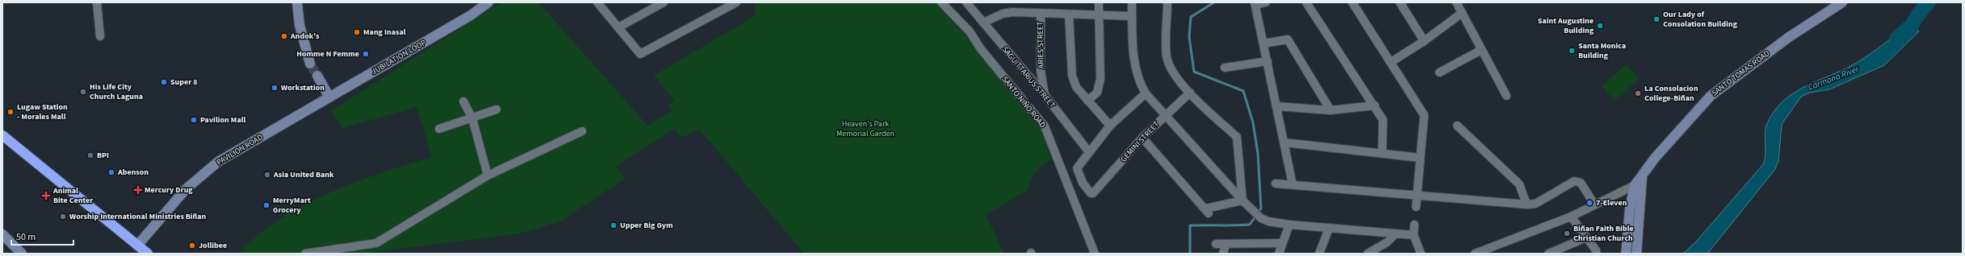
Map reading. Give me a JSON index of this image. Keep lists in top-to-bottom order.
{
  "streets": {
    "main road": ["JUBILATION LOOP", "SANTO TOMAS ROAD", "PAVILION ROAD"],
    "street": [
      "ARIES STREET",
      "SAGUITTARIUS STREET",
      "SANTO NIÑO ROAD",
      "GEMINI STREET"
    ]
  },
  "crossings": [
    ["ARIES STREET", "SAGUITTARIUS STREET"],
    ["JUBILATION LOOP", "PAVILION ROAD"],
    ["SAGUITTARIUS STREET", "GEMINI STREET"]
  ],
  "water": ["Carmona River"],
  "parks": ["Heaven's Park Memorial Garden"],
  "places": {
    "other": [
      "Our Lady of Consolation Building",
      "Saint Augustine Building",
      "Mang Inasal",
      "Andok's",
      "Santa Monica Building",
      "Homme N Femme",
      "Super 8",
      "Workstation",
      "His Life City Church Laguna",
      "La Consolacion College-Biñan",
      "Lugaw Station - Morales Mall",
      "Pavilion Mall",
      "BPI",
      "Abenson",
      "Asia United Bank",
      "7-Eleven",
      "MerryMart Grocery",
      "Worship International Ministries Biñan",
      "Upper Big Gym",
      "Biñan Faith Bible Christian Church",
      "Jollibee"
    ],
    "health": ["Mercury Drug", "Animal Bite Center"]
  },
  "scale_bar": "50 m"
}
